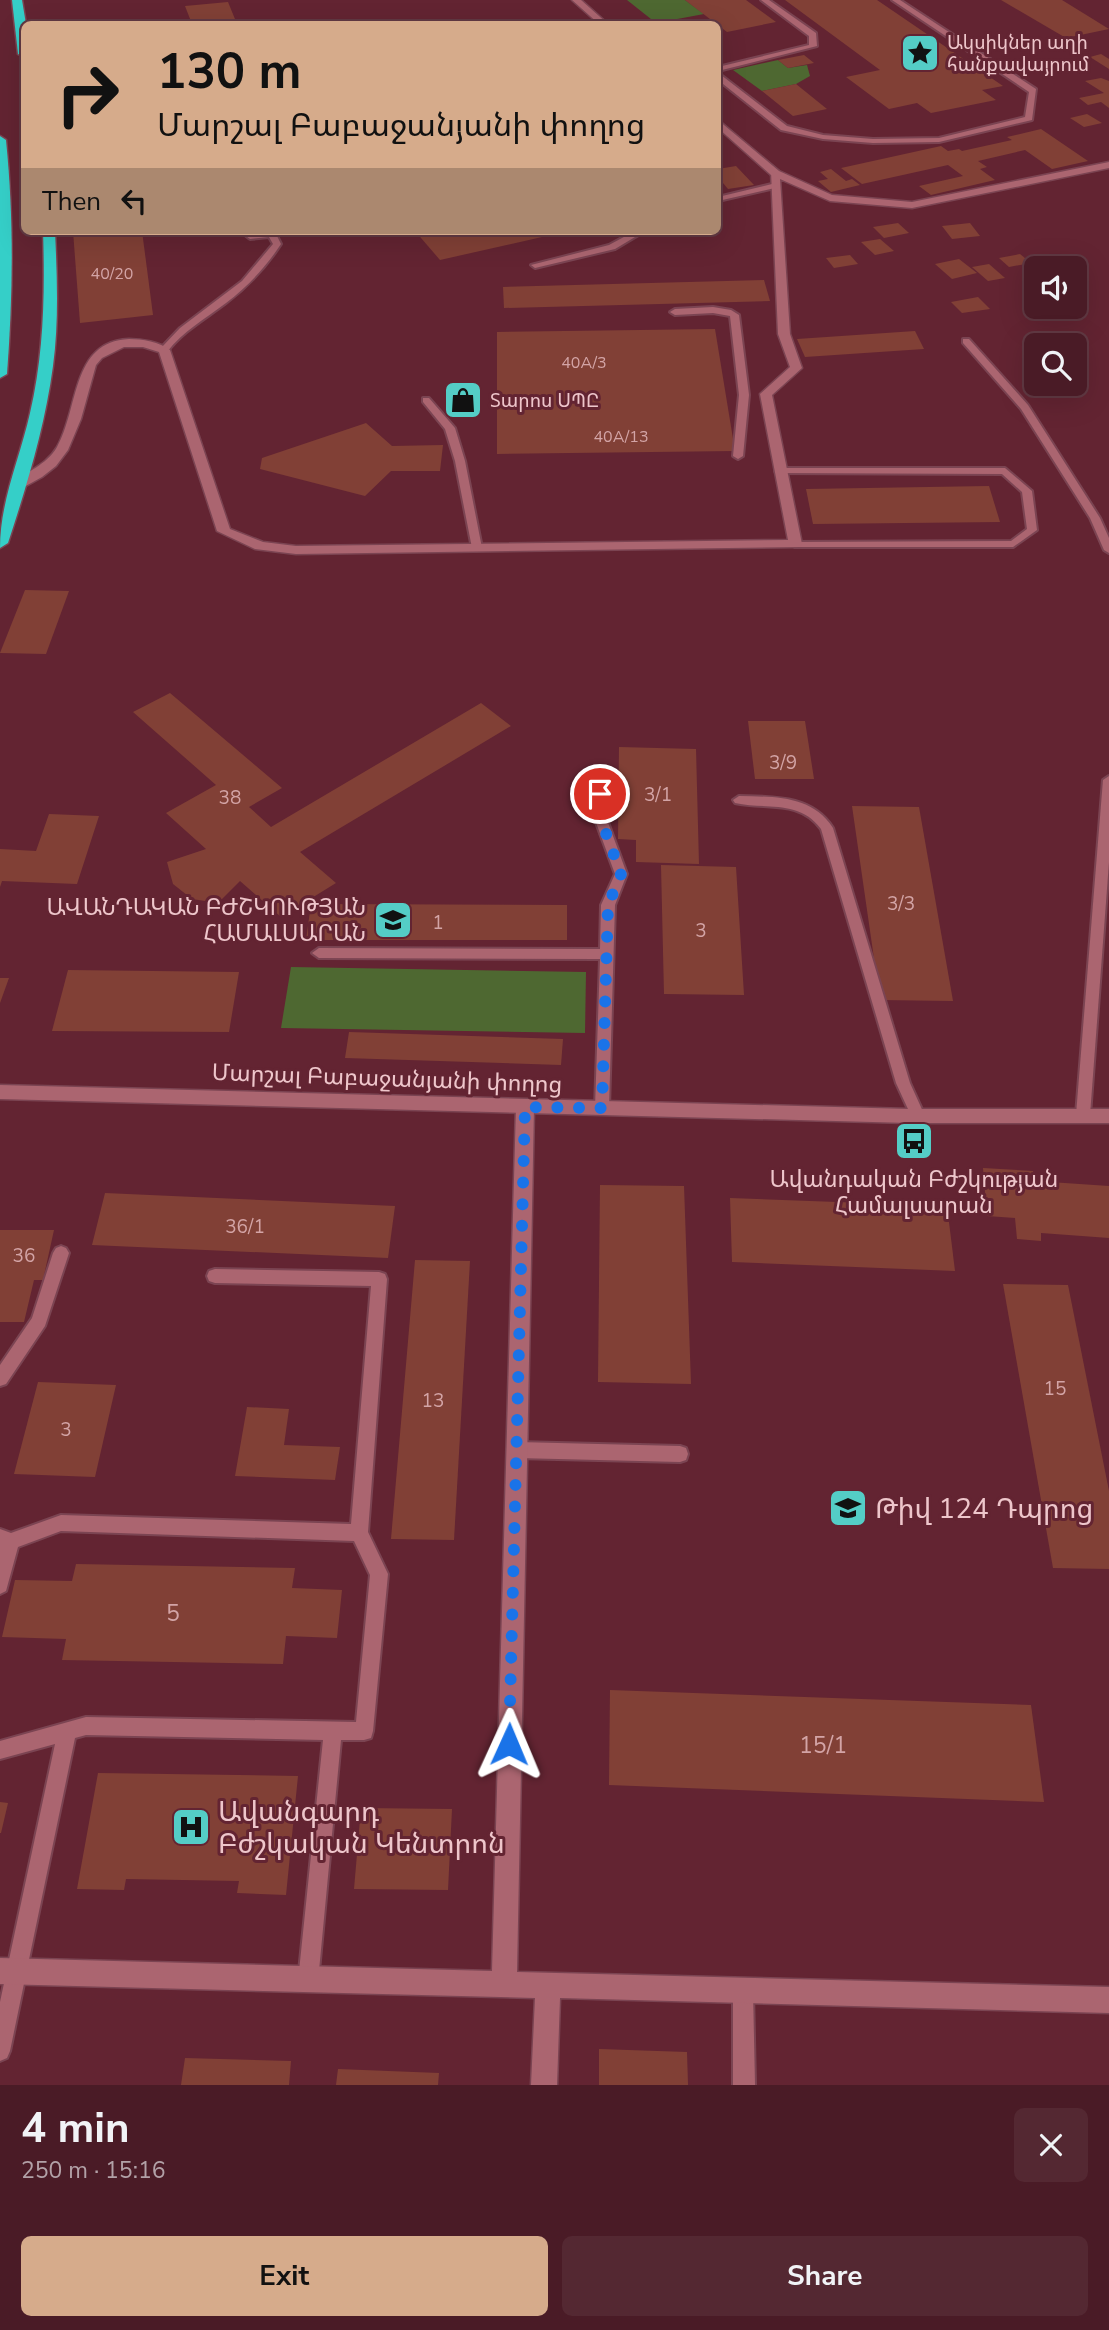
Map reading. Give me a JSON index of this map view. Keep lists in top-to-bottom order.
{
  "streets": {
    "street": ["Մարշալ Բաբաջանյանի փողոց"]
  },
  "places": {
    "place": ["Ակսիկներ աղի հանքավայրում"],
    "shop": ["Տարոս ՍՊԸ"],
    "school or university": ["ԱՎԱՆԴԱԿԱՆ ԲԺՇԿՈՒԹՅԱՆ ՀԱՄԱԼՍԱՐԱՆ", "Թիվ 124 Դպրոց"],
    "bus stop": ["Ավանդական Բժշկության Համալսարան"],
    "hospital": ["Ավանգարդ Բժշկական Կենտրոն"]
  },
  "house_numbers": [
    "40/20",
    "40А/3",
    "40А/13",
    "3/9",
    "3/1",
    "38",
    "3/3",
    "1",
    "3",
    "36/1",
    "36",
    "15",
    "13",
    "3",
    "5",
    "15/1"
  ],
  "page": {
    "turn": ["130 m", "Մարշալ Բաբաջանյանի փողոց"],
    "then": "Then",
    "heading": ["4 min", "250 m · 15:16"],
    "buttons": ["Exit", "Share"]
  }
}
